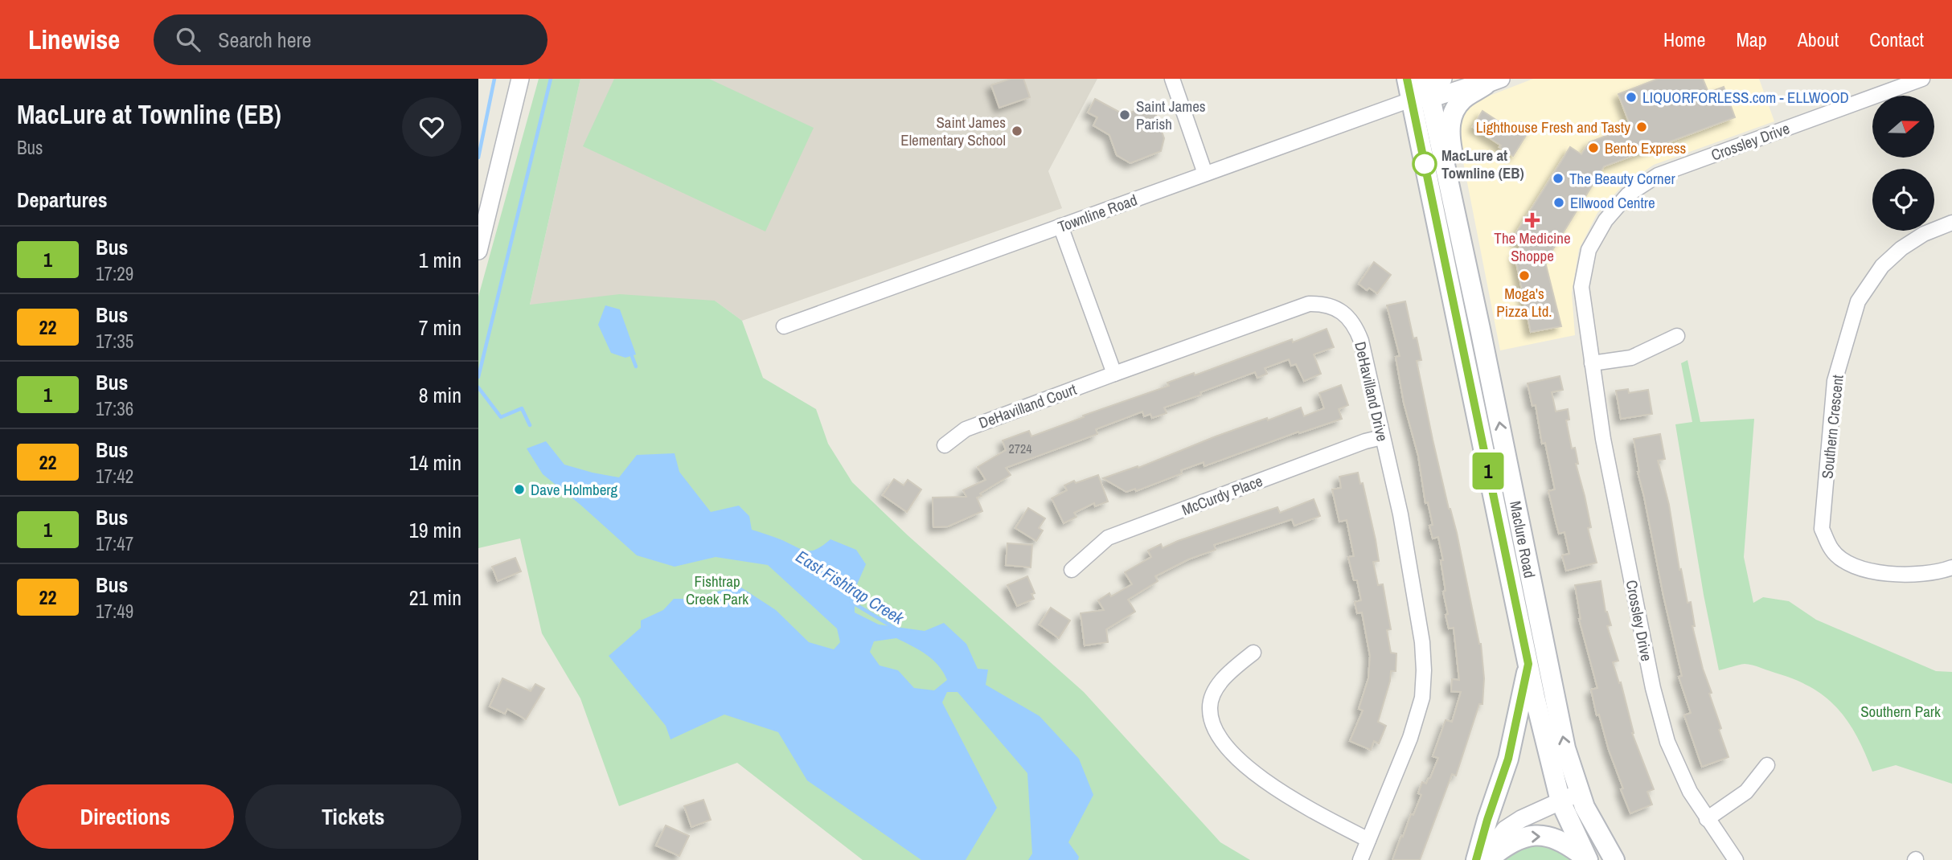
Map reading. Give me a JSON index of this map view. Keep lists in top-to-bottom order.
{
  "streets": {
    "main road": ["Maclure Road"],
    "street": [
      "Crossley Drive",
      "Townline Road",
      "DeHavilland Drive",
      "DeHavilland Court",
      "Southern Crescent",
      "McCurdy Place"
    ]
  },
  "crossings": [
    ["Townline Road", "Maclure Road"],
    ["DeHavilland Drive", "DeHavilland Court"],
    ["DeHavilland Drive", "McCurdy Place"]
  ],
  "water": ["East Fishtrap Creek"],
  "parks": ["Fishtrap Creek Park", "Southern Park"],
  "places": {
    "other": [
      "LIQUORFORLESS.com - ELLWOOD",
      "Saint James Parish",
      "Lighthouse Fresh and Tasty",
      "Saint James Elementary School",
      "Bento Express",
      "MacLure at Townline (EB)",
      "The Beauty Corner",
      "Ellwood Centre",
      "Moga's Pizza Ltd.",
      "Dave Holmberg"
    ],
    "health": ["The Medicine Shoppe"]
  },
  "lines": ["bus line 1"],
  "house_numbers": ["2724"],
  "north": "right",
  "page": {
    "header": "Linewise",
    "search": "Search here",
    "nav": [
      "Home",
      "Map",
      "About",
      "Contact"
    ],
    "heading": [
      ["MacLure at Townline (EB)", "Bus"],
      "Departures"
    ],
    "on_map": "1",
    "list": [
      {
        "mark": "1",
        "name": "Bus",
        "note": "17:29",
        "value": "1 min"
      },
      {
        "mark": "22",
        "name": "Bus",
        "note": "17:35",
        "value": "7 min"
      },
      {
        "mark": "1",
        "name": "Bus",
        "note": "17:36",
        "value": "8 min"
      },
      {
        "mark": "22",
        "name": "Bus",
        "note": "17:42",
        "value": "14 min"
      },
      {
        "mark": "1",
        "name": "Bus",
        "note": "17:47",
        "value": "19 min"
      },
      {
        "mark": "22",
        "name": "Bus",
        "note": "17:49",
        "value": "21 min"
      }
    ],
    "buttons": ["Directions", "Tickets"]
  }
}
